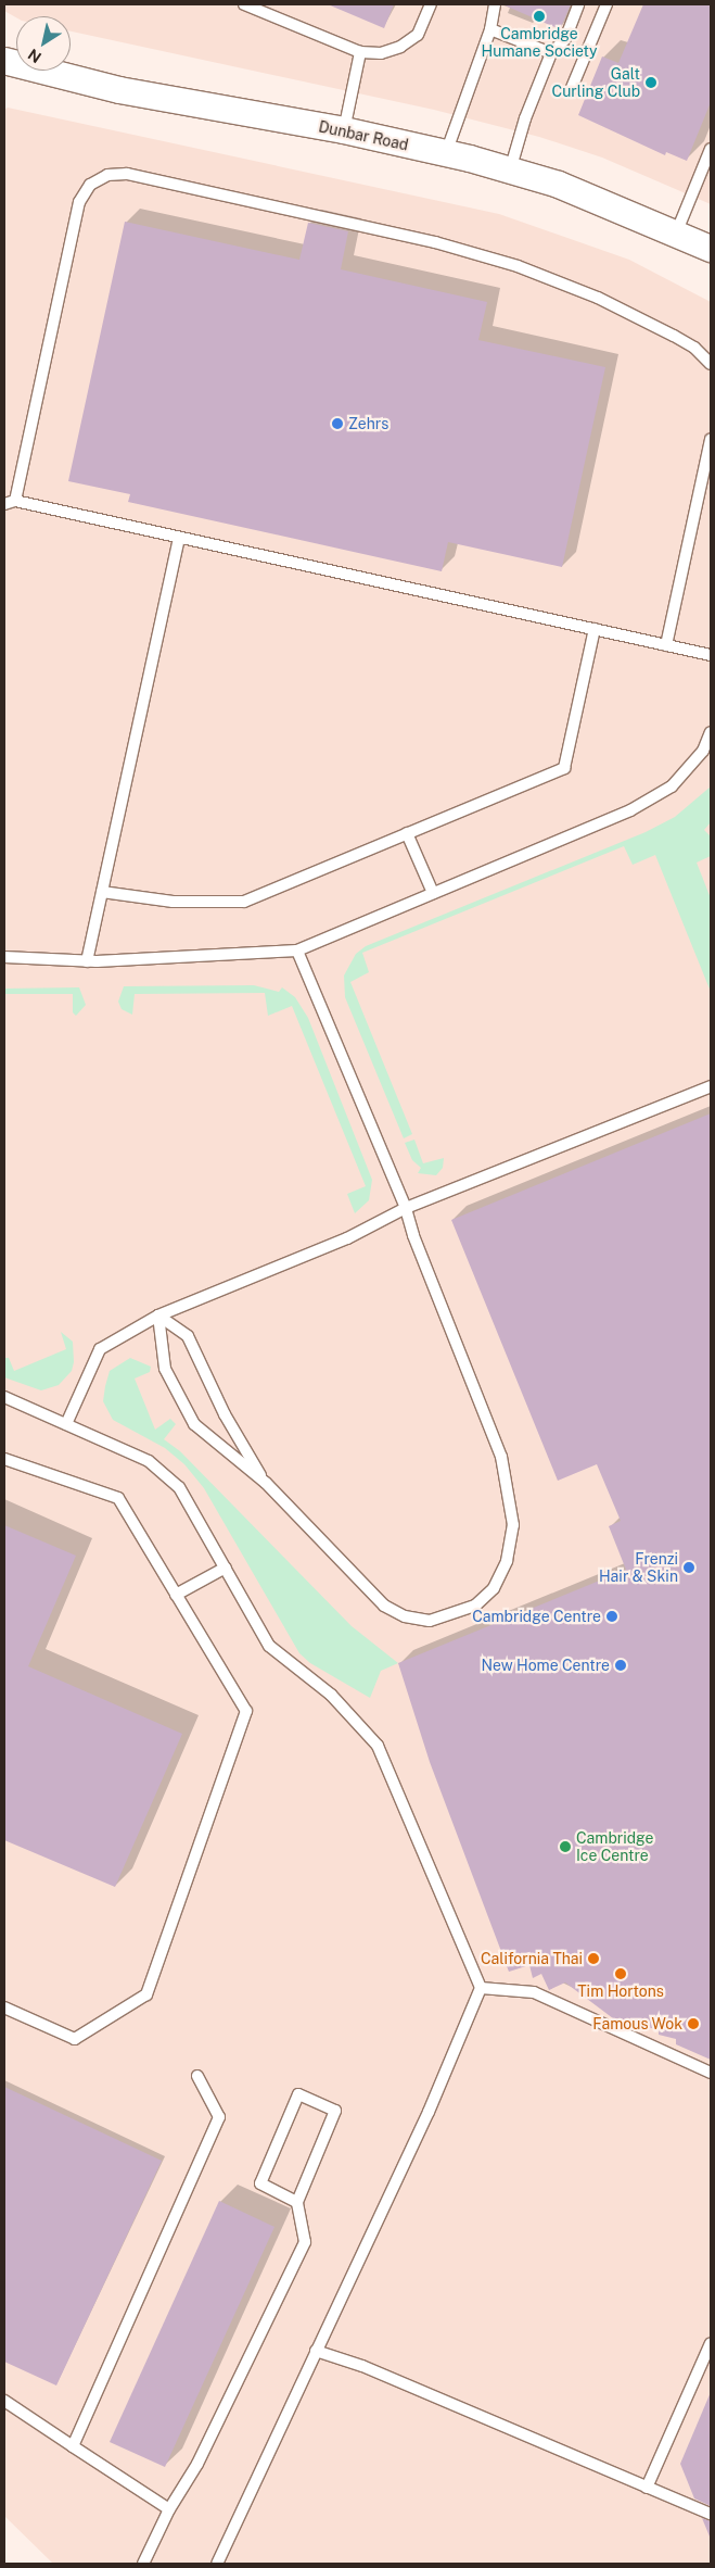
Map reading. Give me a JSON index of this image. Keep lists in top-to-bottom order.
{
  "streets": {
    "street": ["Dunbar Road"]
  },
  "places": [
    "Cambridge Humane Society",
    "Galt Curling Club",
    "Zehrs",
    "Frenzi Hair & Skin",
    "Cambridge Centre",
    "New Home Centre",
    "Cambridge Ice Centre",
    "California Thai",
    "Tim Hortons",
    "Famous Wok"
  ],
  "north": "bottom left"
}
